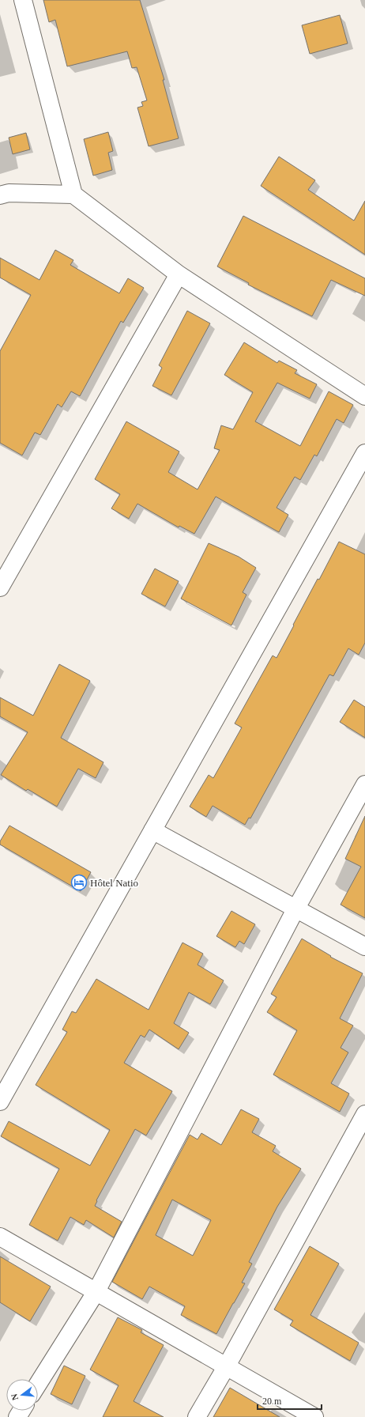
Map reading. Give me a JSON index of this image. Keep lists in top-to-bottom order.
{
  "places": {
    "hotel": ["Hôtel Natio"]
  },
  "scale_bar": "20 m",
  "north": "left"
}
